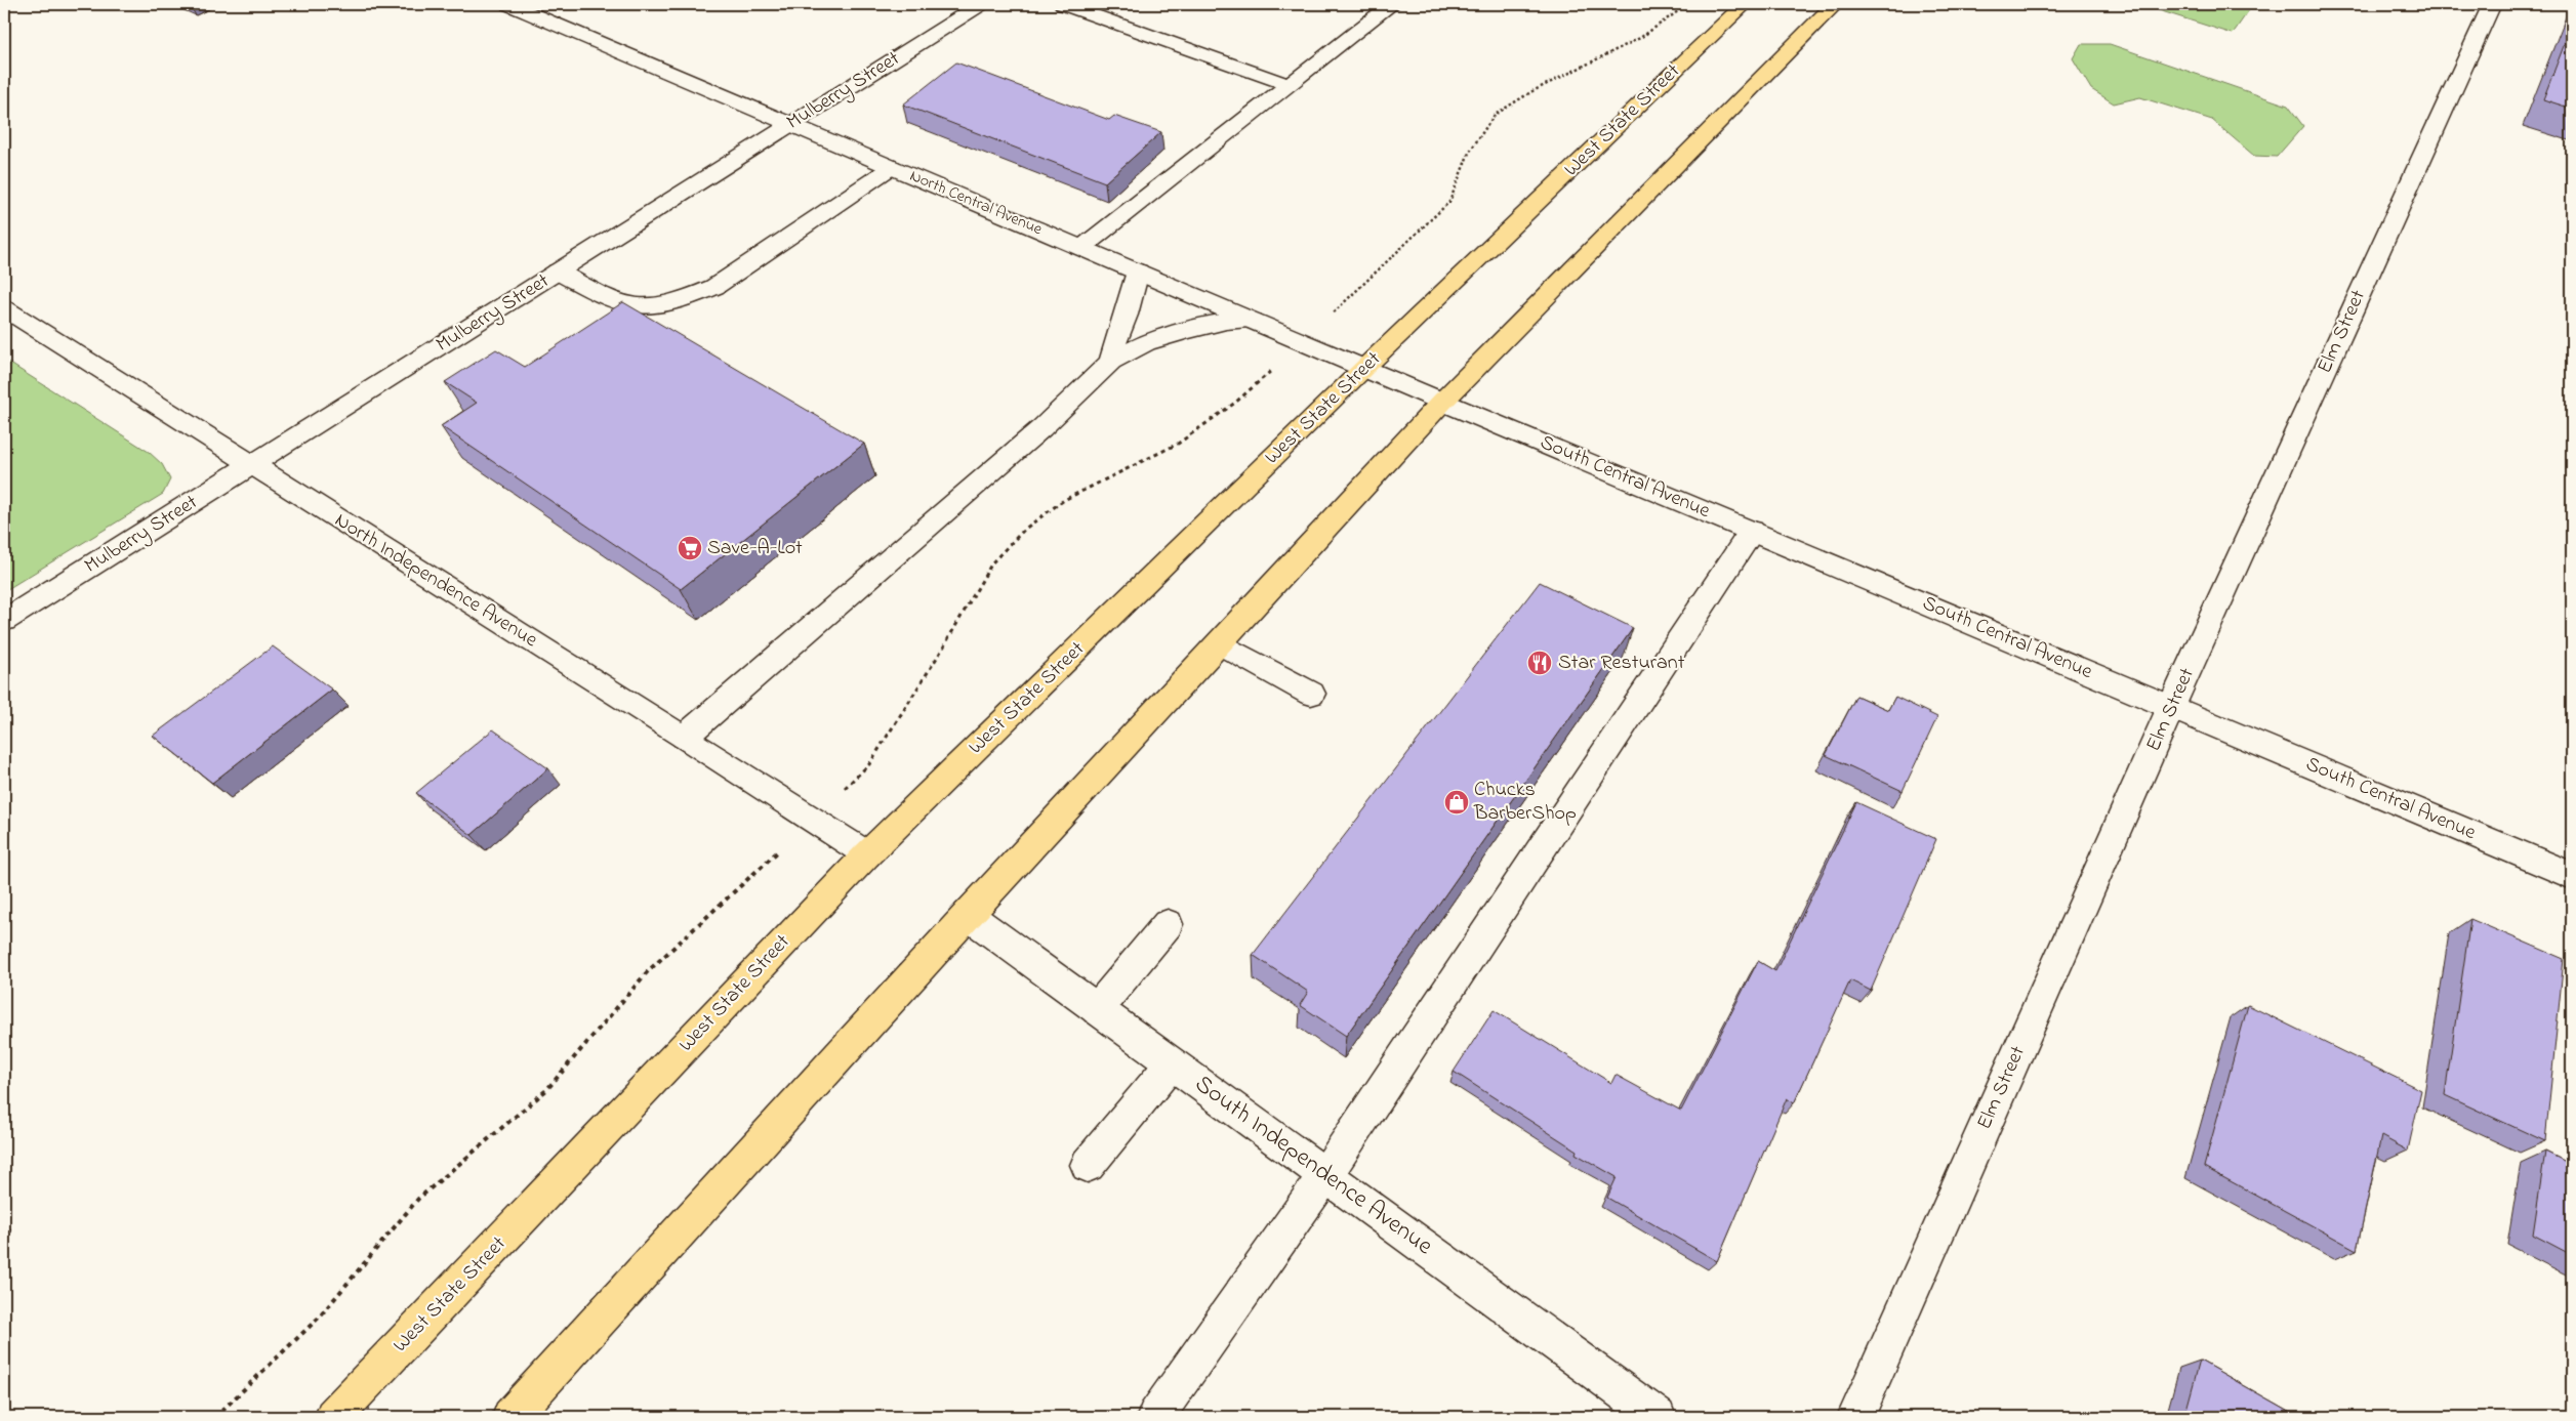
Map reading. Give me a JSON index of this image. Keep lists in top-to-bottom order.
{
  "streets": {
    "main road": ["West State Street"],
    "street": [
      "Mulberry Street",
      "North Central Avenue",
      "Elm Street",
      "South Central Avenue",
      "North Independence Avenue",
      "South Independence Avenue"
    ]
  },
  "crossings": [
    ["Mulberry Street", "North Central Avenue"],
    ["Mulberry Street", "North Independence Avenue"],
    ["West State Street", "North Central Avenue"],
    ["West State Street", "North Independence Avenue"],
    ["North Central Avenue", "South Central Avenue"],
    ["Elm Street", "South Central Avenue"]
  ],
  "places": {
    "supermarket": ["Save-A-Lot"],
    "restaurant": ["Star Resturant"],
    "shop": ["Chucks BarberShop"]
  }
}
